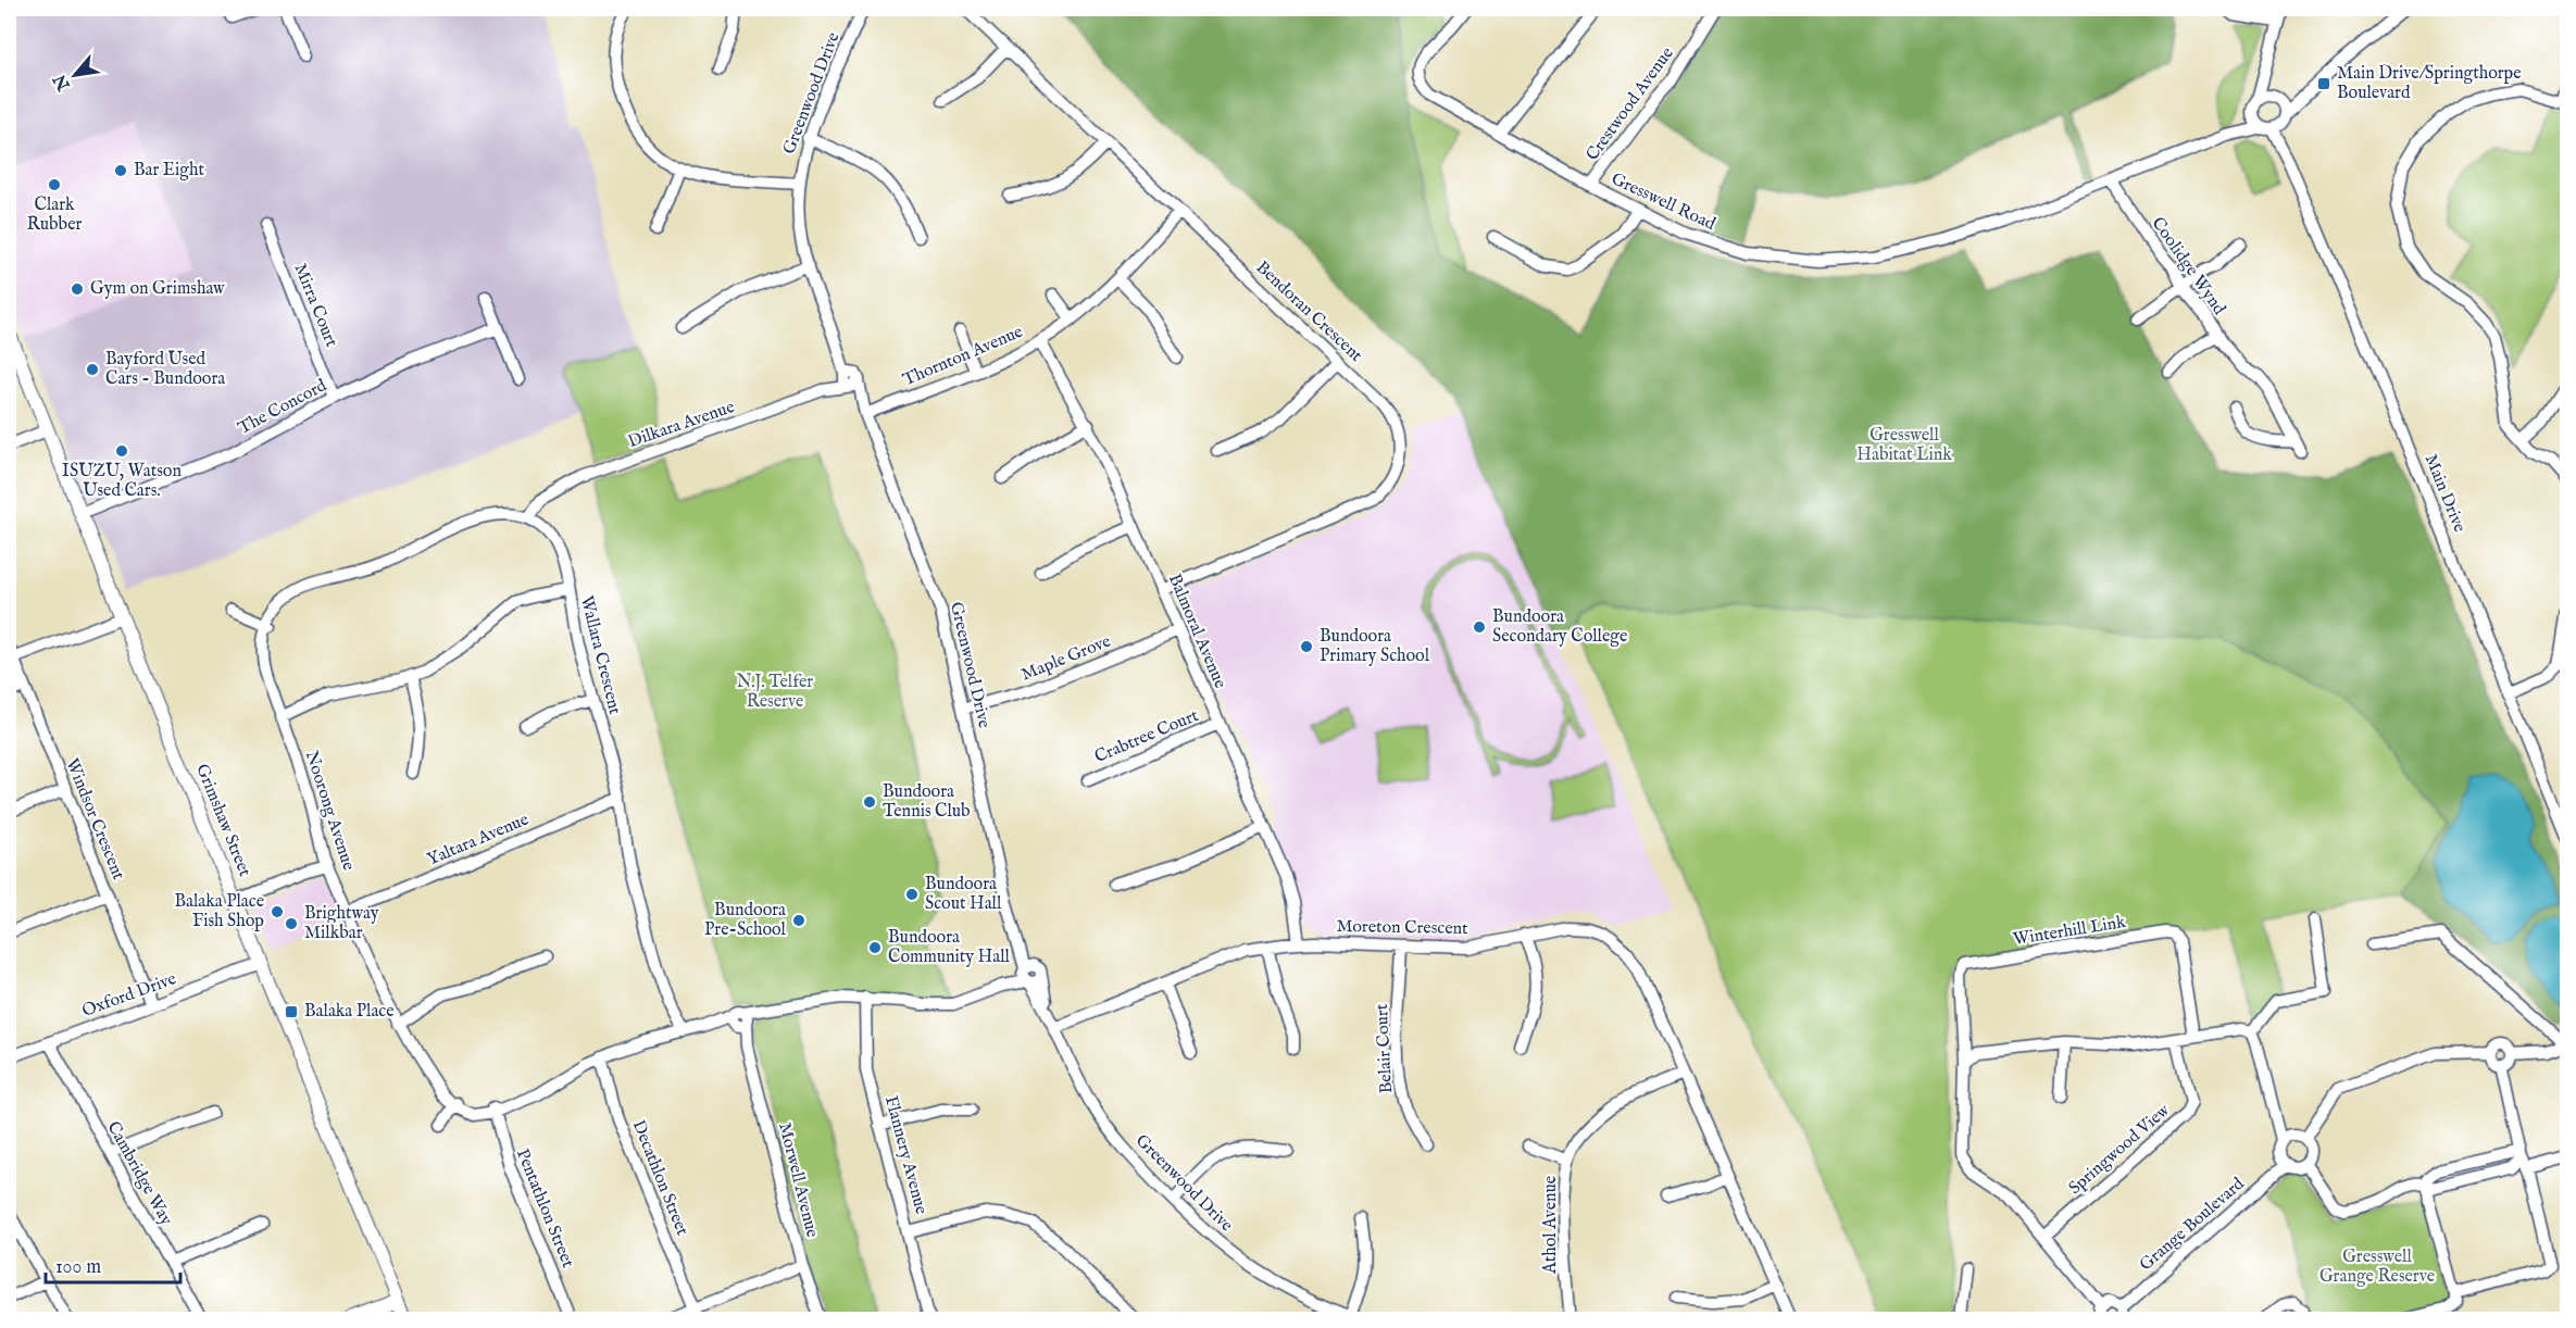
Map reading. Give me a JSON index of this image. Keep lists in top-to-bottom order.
{
  "streets": {
    "main road": ["Grimshaw Street"],
    "street": [
      "Greenwood Drive",
      "Crestwood Avenue",
      "Gresswell Road",
      "Coolidge Wynd",
      "Mirra Court",
      "Bendoran Crescent",
      "Thornton Avenue",
      "The Concord",
      "Dilkara Avenue",
      "Main Drive",
      "Balmoral Avenue",
      "Wallara Crescent",
      "Maple Grove",
      "Crabtree Court",
      "Noorong Avenue",
      "Windsor Crescent",
      "Yaltara Avenue",
      "Moreton Crescent",
      "Winterhill Link",
      "Oxford Drive",
      "Belair Court",
      "Springwood View",
      "Flannery Avenue",
      "Cambridge Way",
      "Decathlon Street",
      "Morwell Avenue",
      "Pentathlon Street",
      "Athol Avenue",
      "Grange Boulevard"
    ]
  },
  "crossings": [
    ["Greenwood Drive", "Thornton Avenue"],
    ["Greenwood Drive", "Dilkara Avenue"],
    ["Greenwood Drive", "Maple Grove"],
    ["Greenwood Drive", "Moreton Crescent"],
    ["Crestwood Avenue", "Gresswell Road"],
    ["Gresswell Road", "Coolidge Wynd"],
    ["Gresswell Road", "Main Drive"],
    ["Mirra Court", "The Concord"],
    ["Bendoran Crescent", "Thornton Avenue"],
    ["Bendoran Crescent", "Balmoral Avenue"],
    ["Thornton Avenue", "Balmoral Avenue"],
    ["The Concord", "Grimshaw Street"],
    ["Dilkara Avenue", "Wallara Crescent"],
    ["Balmoral Avenue", "Maple Grove"],
    ["Balmoral Avenue", "Crabtree Court"],
    ["Balmoral Avenue", "Moreton Crescent"],
    ["Wallara Crescent", "Yaltara Avenue"],
    ["Noorong Avenue", "Yaltara Avenue"],
    ["Windsor Crescent", "Oxford Drive"],
    ["Grimshaw Street", "Oxford Drive"],
    ["Moreton Crescent", "Belair Court"],
    ["Moreton Crescent", "Athol Avenue"],
    ["Oxford Drive", "Cambridge Way"]
  ],
  "parks": ["Gresswell Habitat Link", "N.J. Telfer Reserve", "Gresswell Grange Reserve"],
  "places": {
    "transit": ["Main Drive/Springthorpe Boulevard", "Balaka Place"],
    "other": [
      "Bar Eight",
      "Clark Rubber",
      "Gym on Grimshaw",
      "Bayford Used Cars - Bundoora",
      "ISUZU, Watson Used Cars.",
      "Bundoora Secondary College",
      "Bundoora Primary School",
      "Bundoora Tennis Club",
      "Bundoora Scout Hall",
      "Balaka Place Fish Shop",
      "Bundoora Pre-School",
      "Brightway Milkbar",
      "Bundoora Community Hall"
    ]
  },
  "scale_bar": "100 m",
  "north": "bottom left"
}
